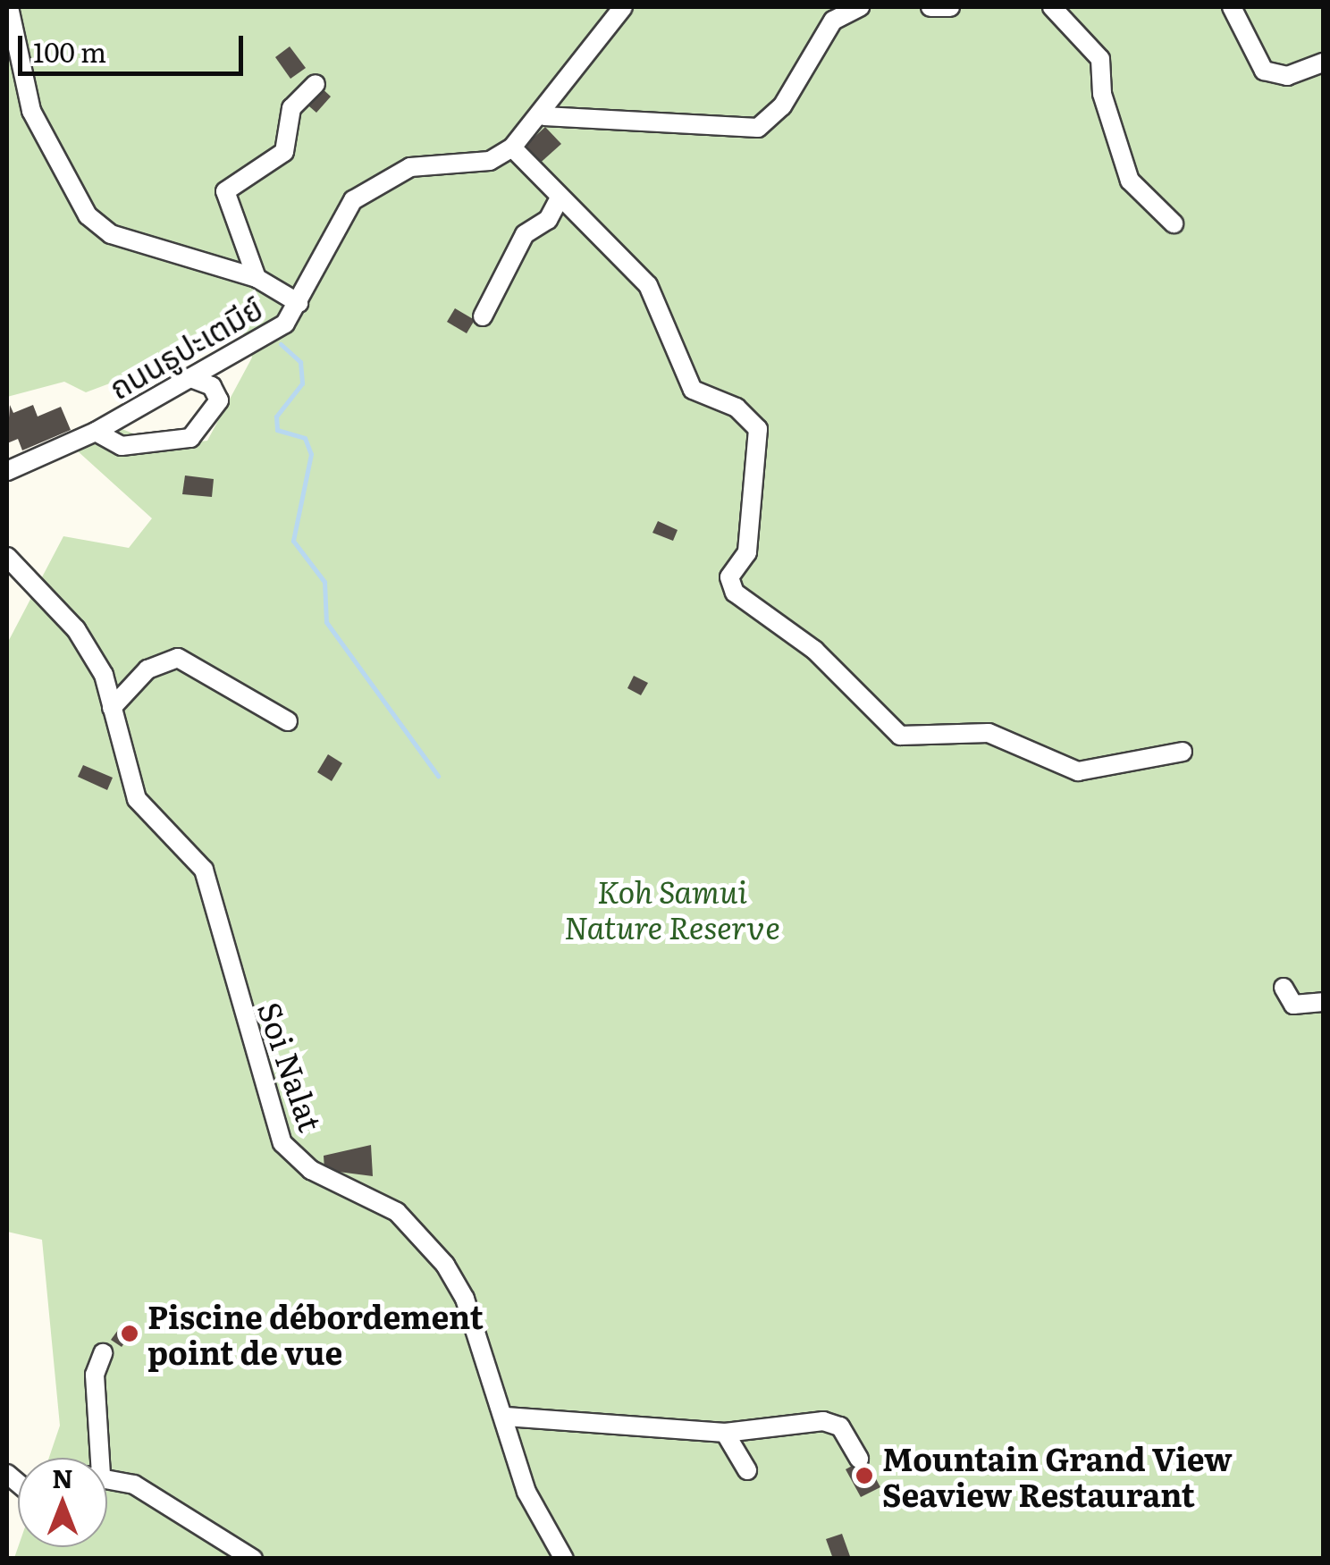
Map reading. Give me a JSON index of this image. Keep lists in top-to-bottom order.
{
  "streets": {
    "street": ["ถนนธูปะเตมีย์", "Soi Nalat"]
  },
  "parks": ["Koh Samui Nature Reserve"],
  "places": ["Piscine débordement point de vue", "Mountain Grand View Seaview Restaurant"],
  "scale_bar": "100 m",
  "north": "top"
}
